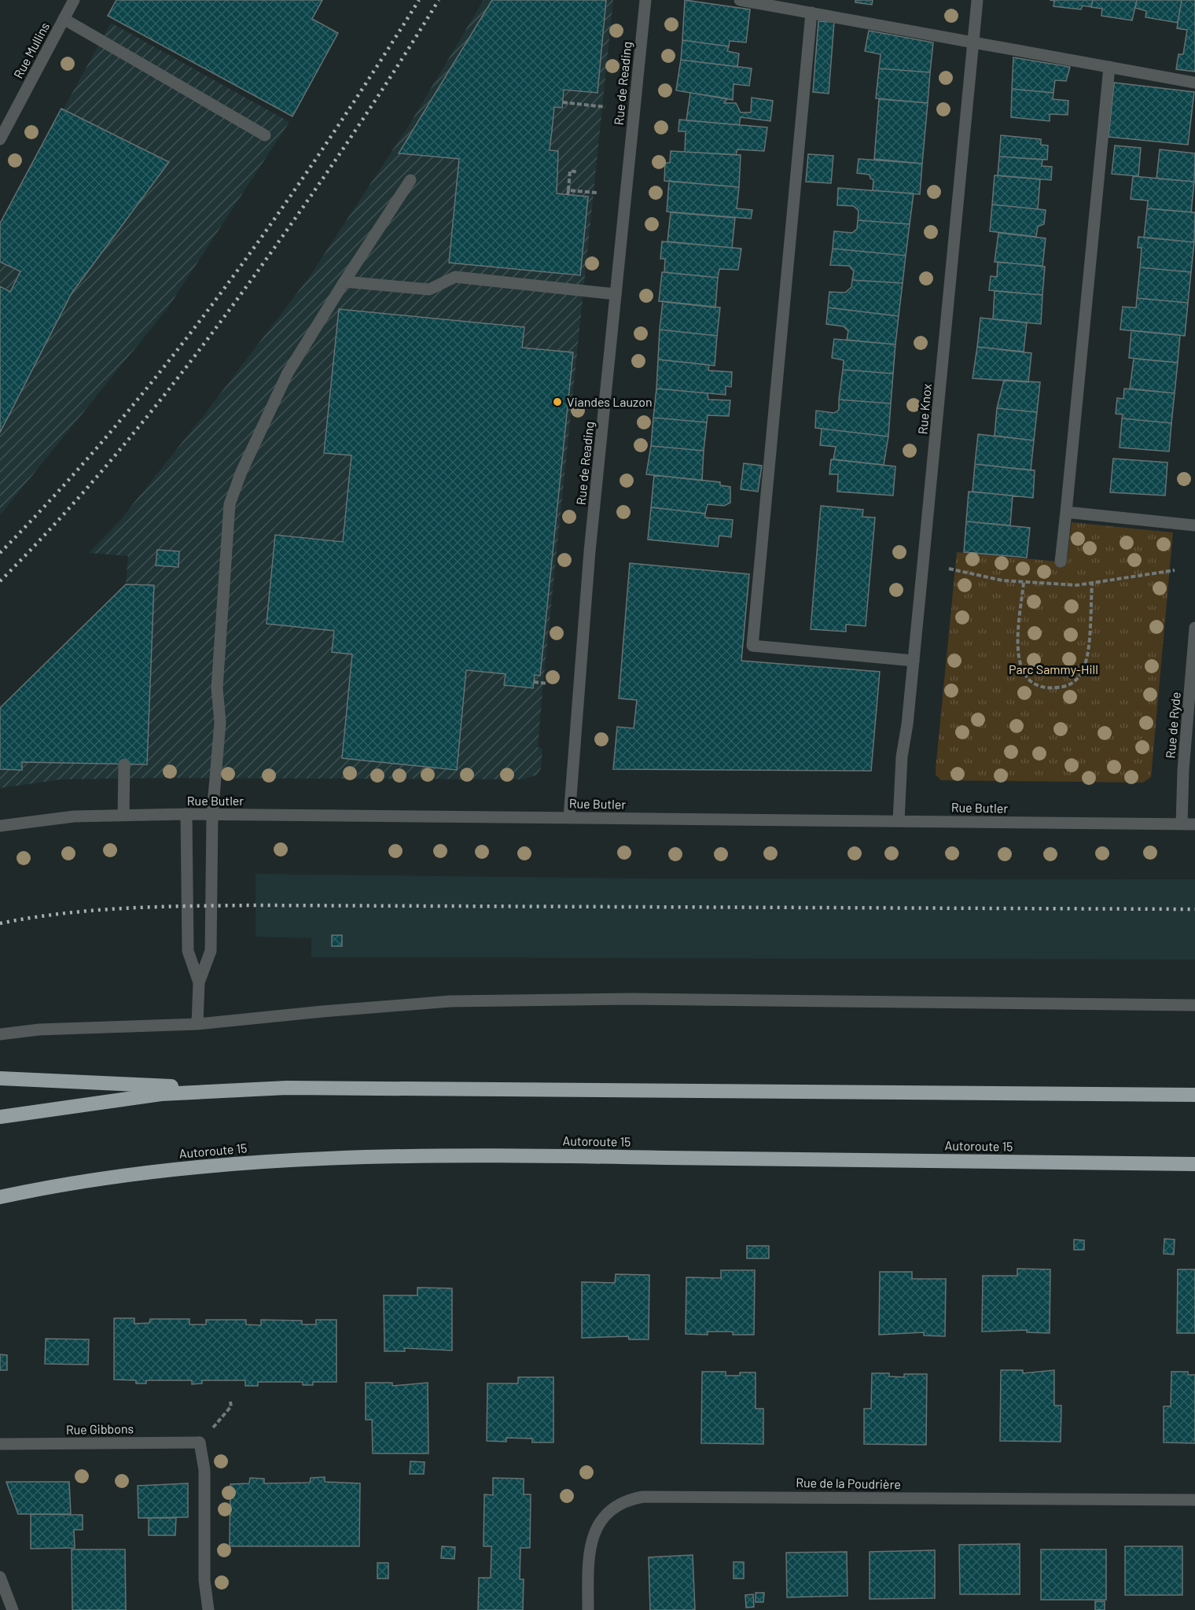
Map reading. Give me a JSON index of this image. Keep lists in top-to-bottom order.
{
  "streets": {
    "highway": ["Autoroute 15"],
    "street": [
      "Rue Mullins",
      "Rue de Reading",
      "Rue Knox",
      "Rue de Ryde",
      "Rue Butler",
      "Rue Gibbons",
      "Rue de la Poudrière"
    ]
  },
  "crossings": [
    ["Rue de Reading", "Rue Butler"],
    ["Rue Knox", "Rue Butler"],
    ["Rue de Ryde", "Rue Butler"]
  ],
  "parks": ["Parc Sammy-Hill"],
  "places": ["Viandes Lauzon"]
}
